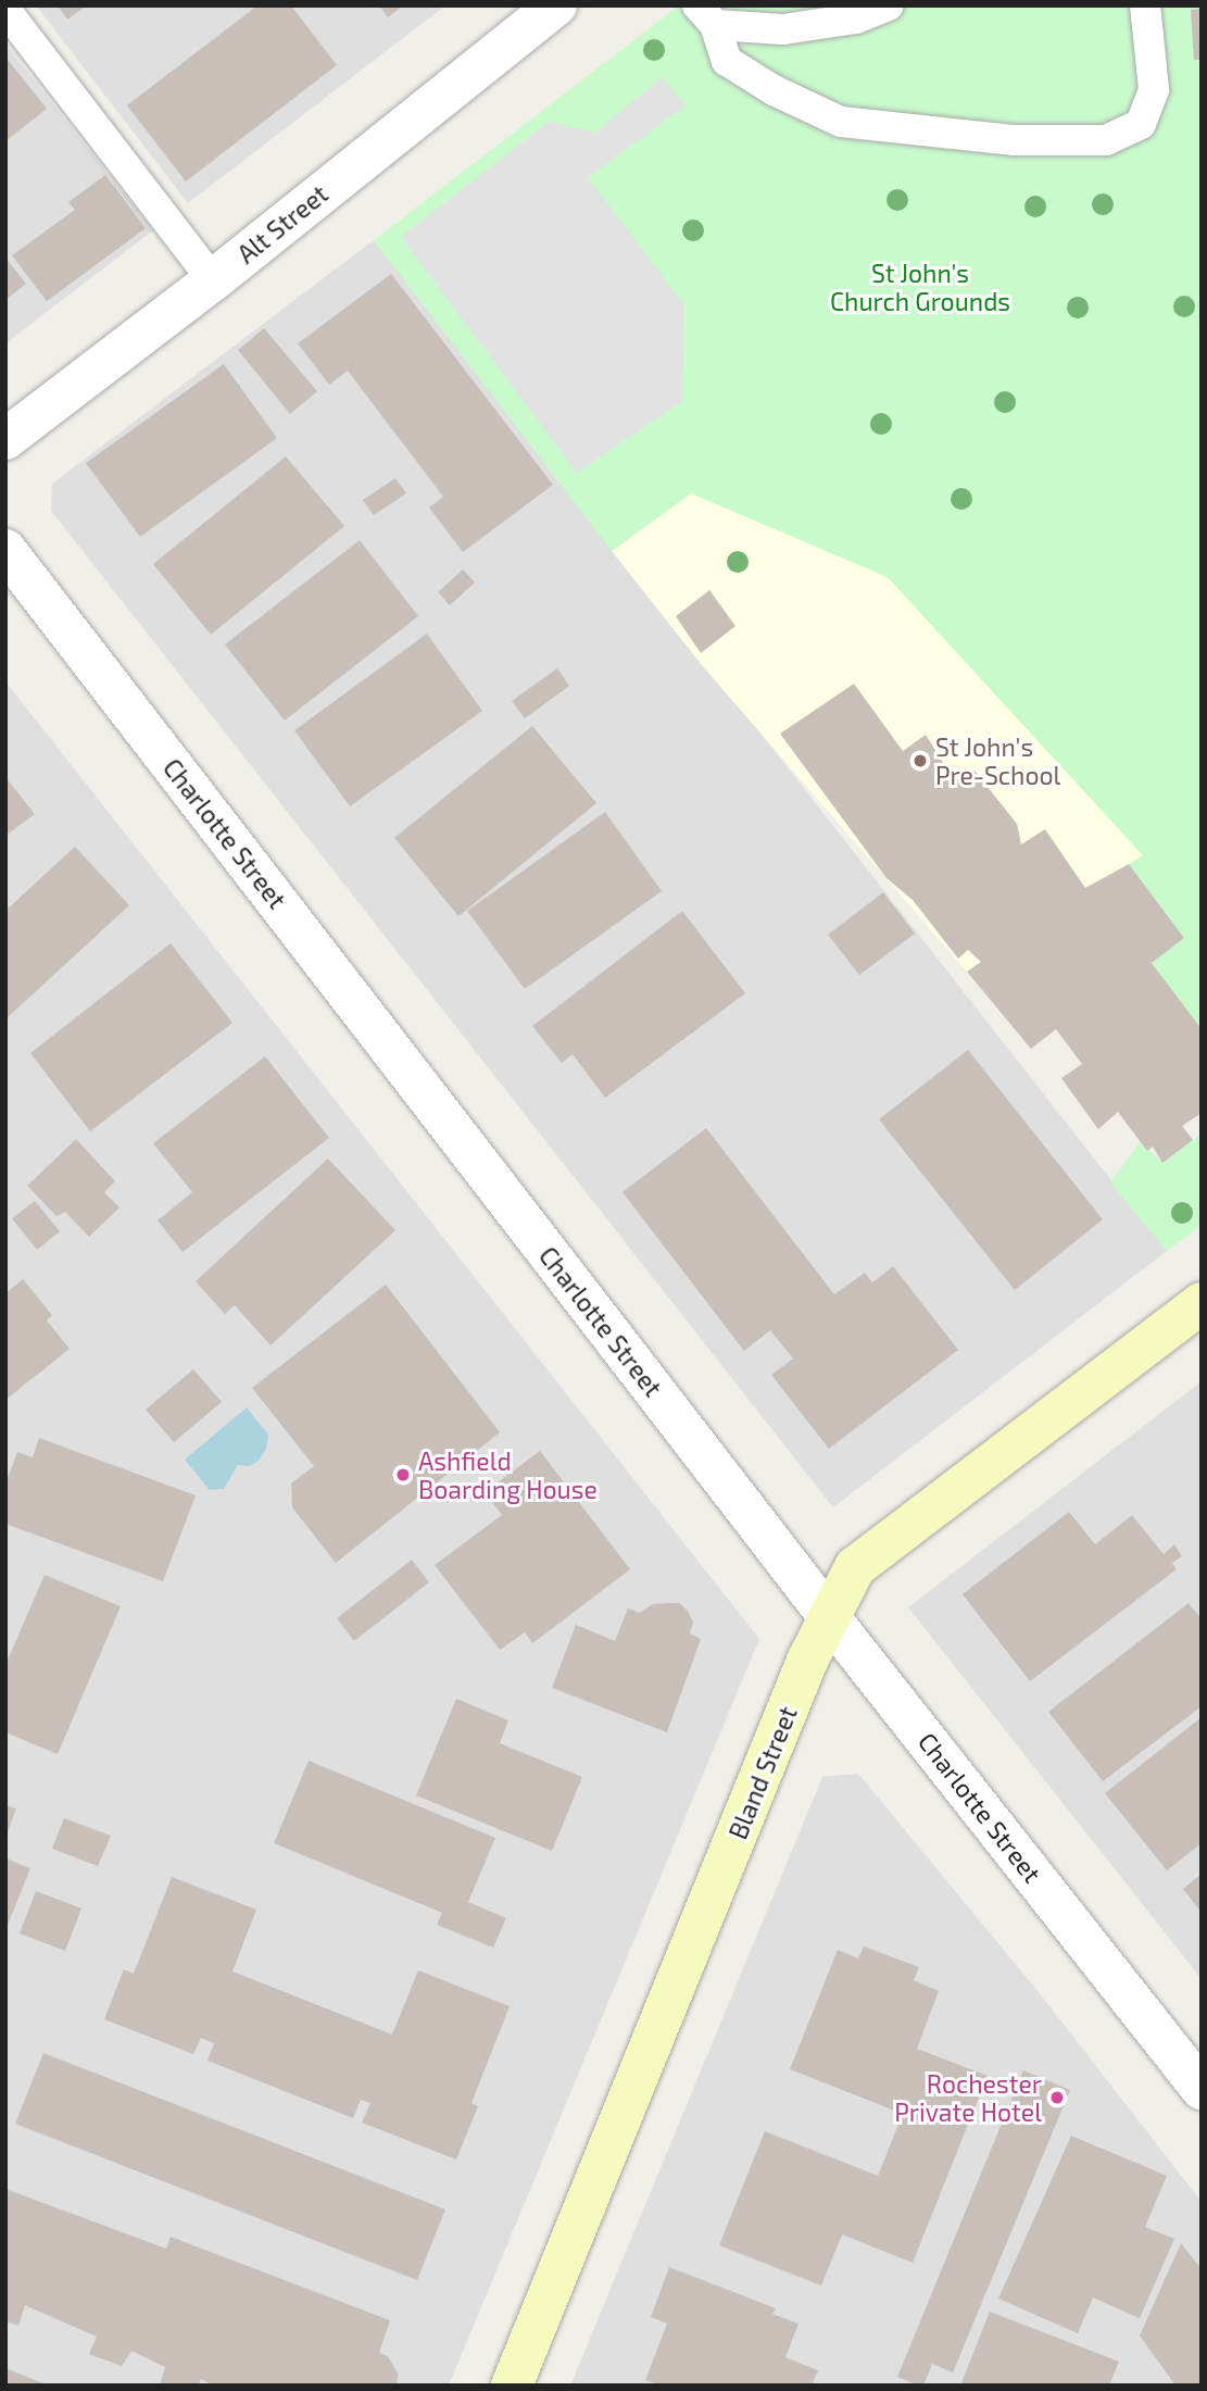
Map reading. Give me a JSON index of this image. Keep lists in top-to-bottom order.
{
  "streets": {
    "street": ["Alt Street", "Charlotte Street", "Bland Street"]
  },
  "crossings": [
    ["Charlotte Street", "Bland Street"]
  ],
  "parks": ["St John's Church Grounds"],
  "places": ["St John's Pre-School", "Ashfield Boarding House", "Rochester Private Hotel"]
}
